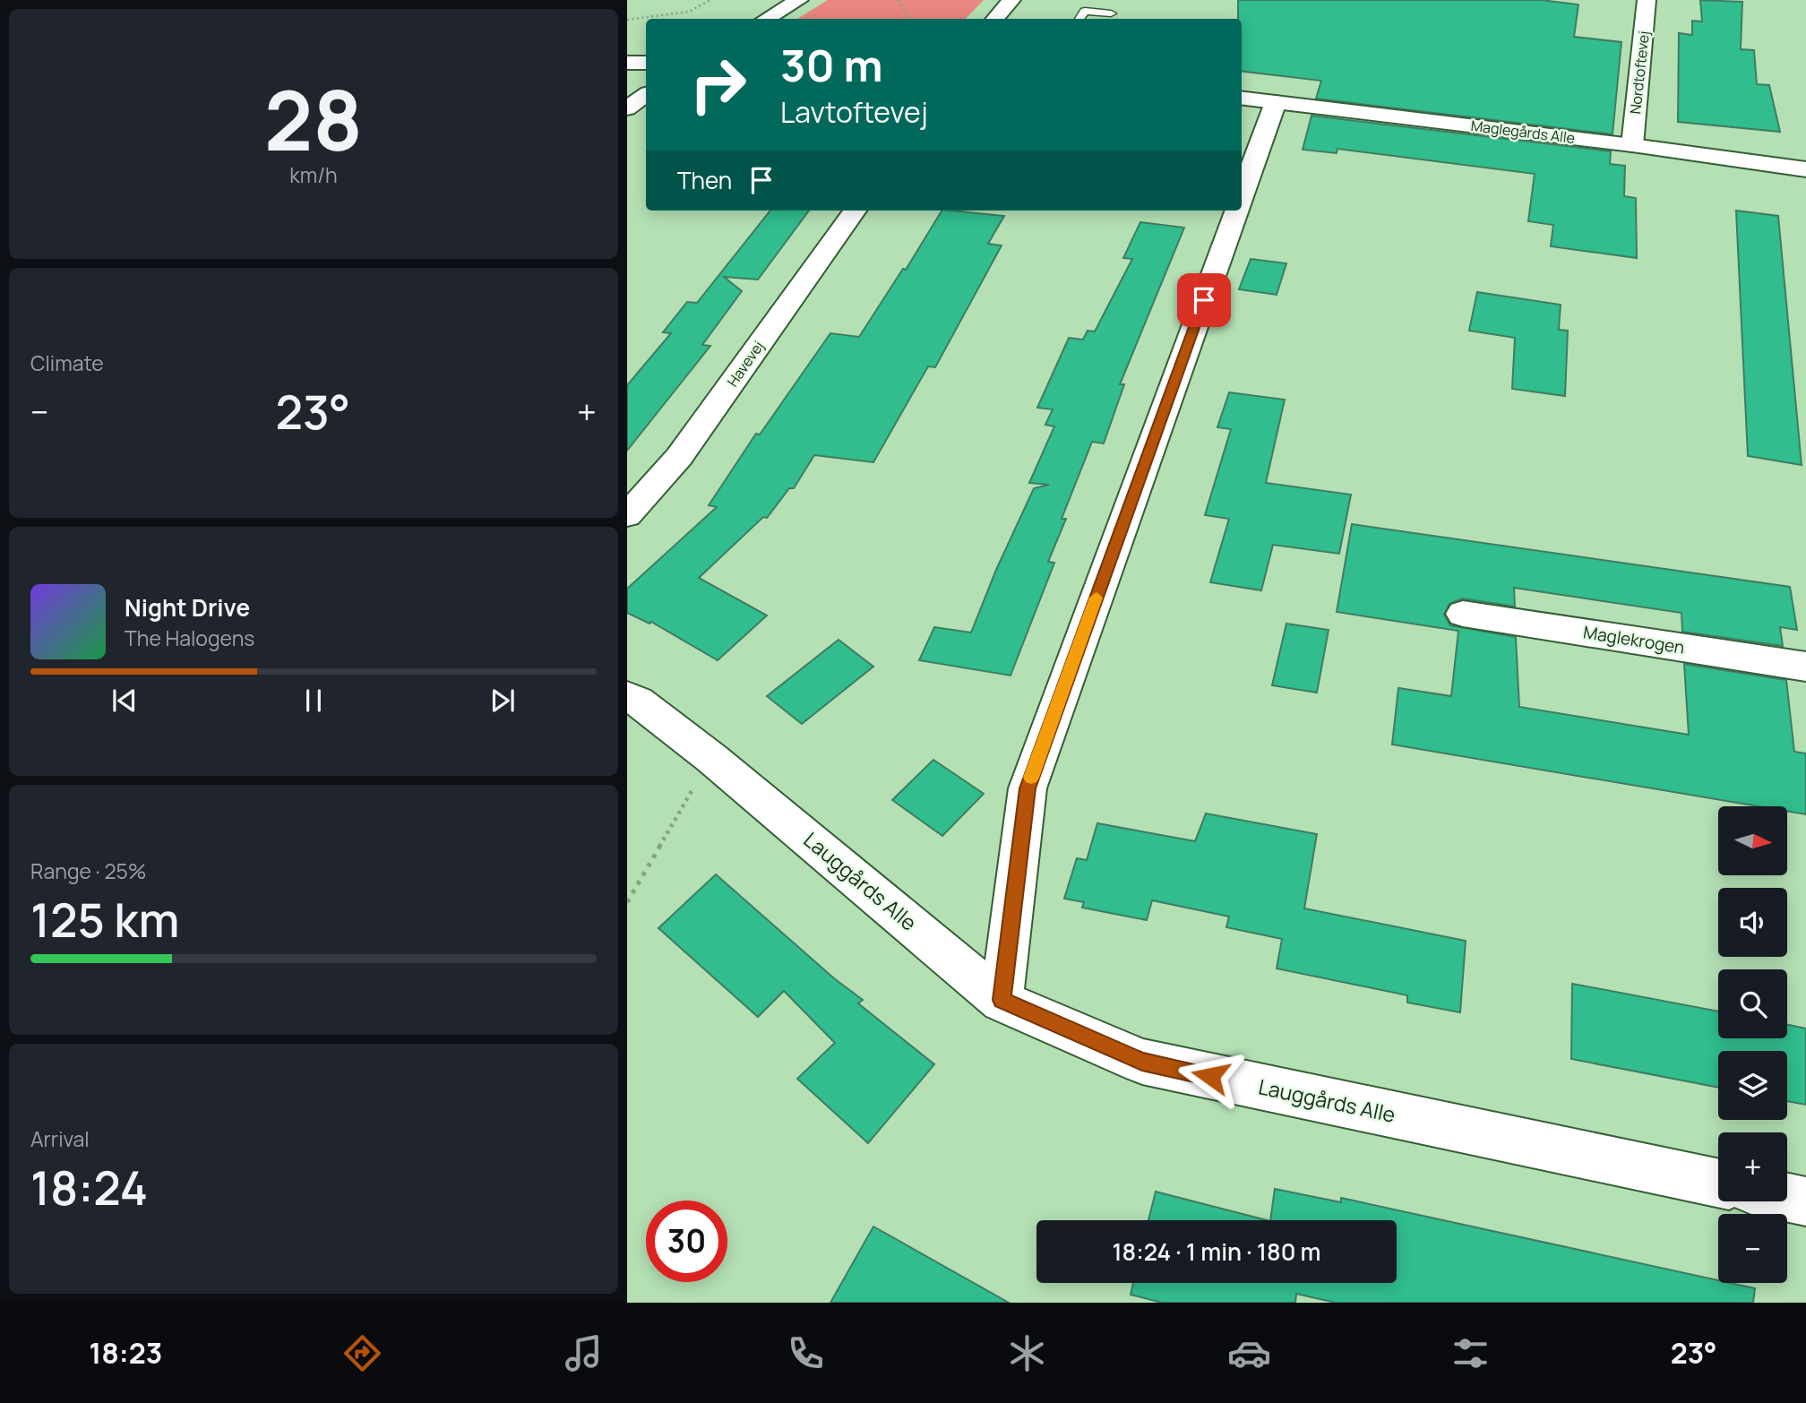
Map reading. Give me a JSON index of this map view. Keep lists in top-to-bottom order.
{
  "streets": {
    "street": [
      "Nordtoftevej",
      "Maglegårds Alle",
      "Havevej",
      "Maglekrogen",
      "Lauggårds Alle"
    ]
  },
  "crossings": [
    ["Nordtoftevej", "Maglegårds Alle"]
  ],
  "north": "right",
  "page": {
    "tile": [
      ["28", "km/h"],
      "Climate",
      ["Range · 25%", "125 km"],
      ["Arrival", "18:24"]
    ],
    "turn": ["30 m", "Lavtoftevej"],
    "then": "Then",
    "heat": ["−", "23°", "+"],
    "song": ["Night Drive", "The Halogens"],
    "map_buttons": ["+", "−"],
    "limit": "30",
    "trip": "18:24 · 1 min · 180 m",
    "tabs": ["18:23", "23°"]
  }
}
